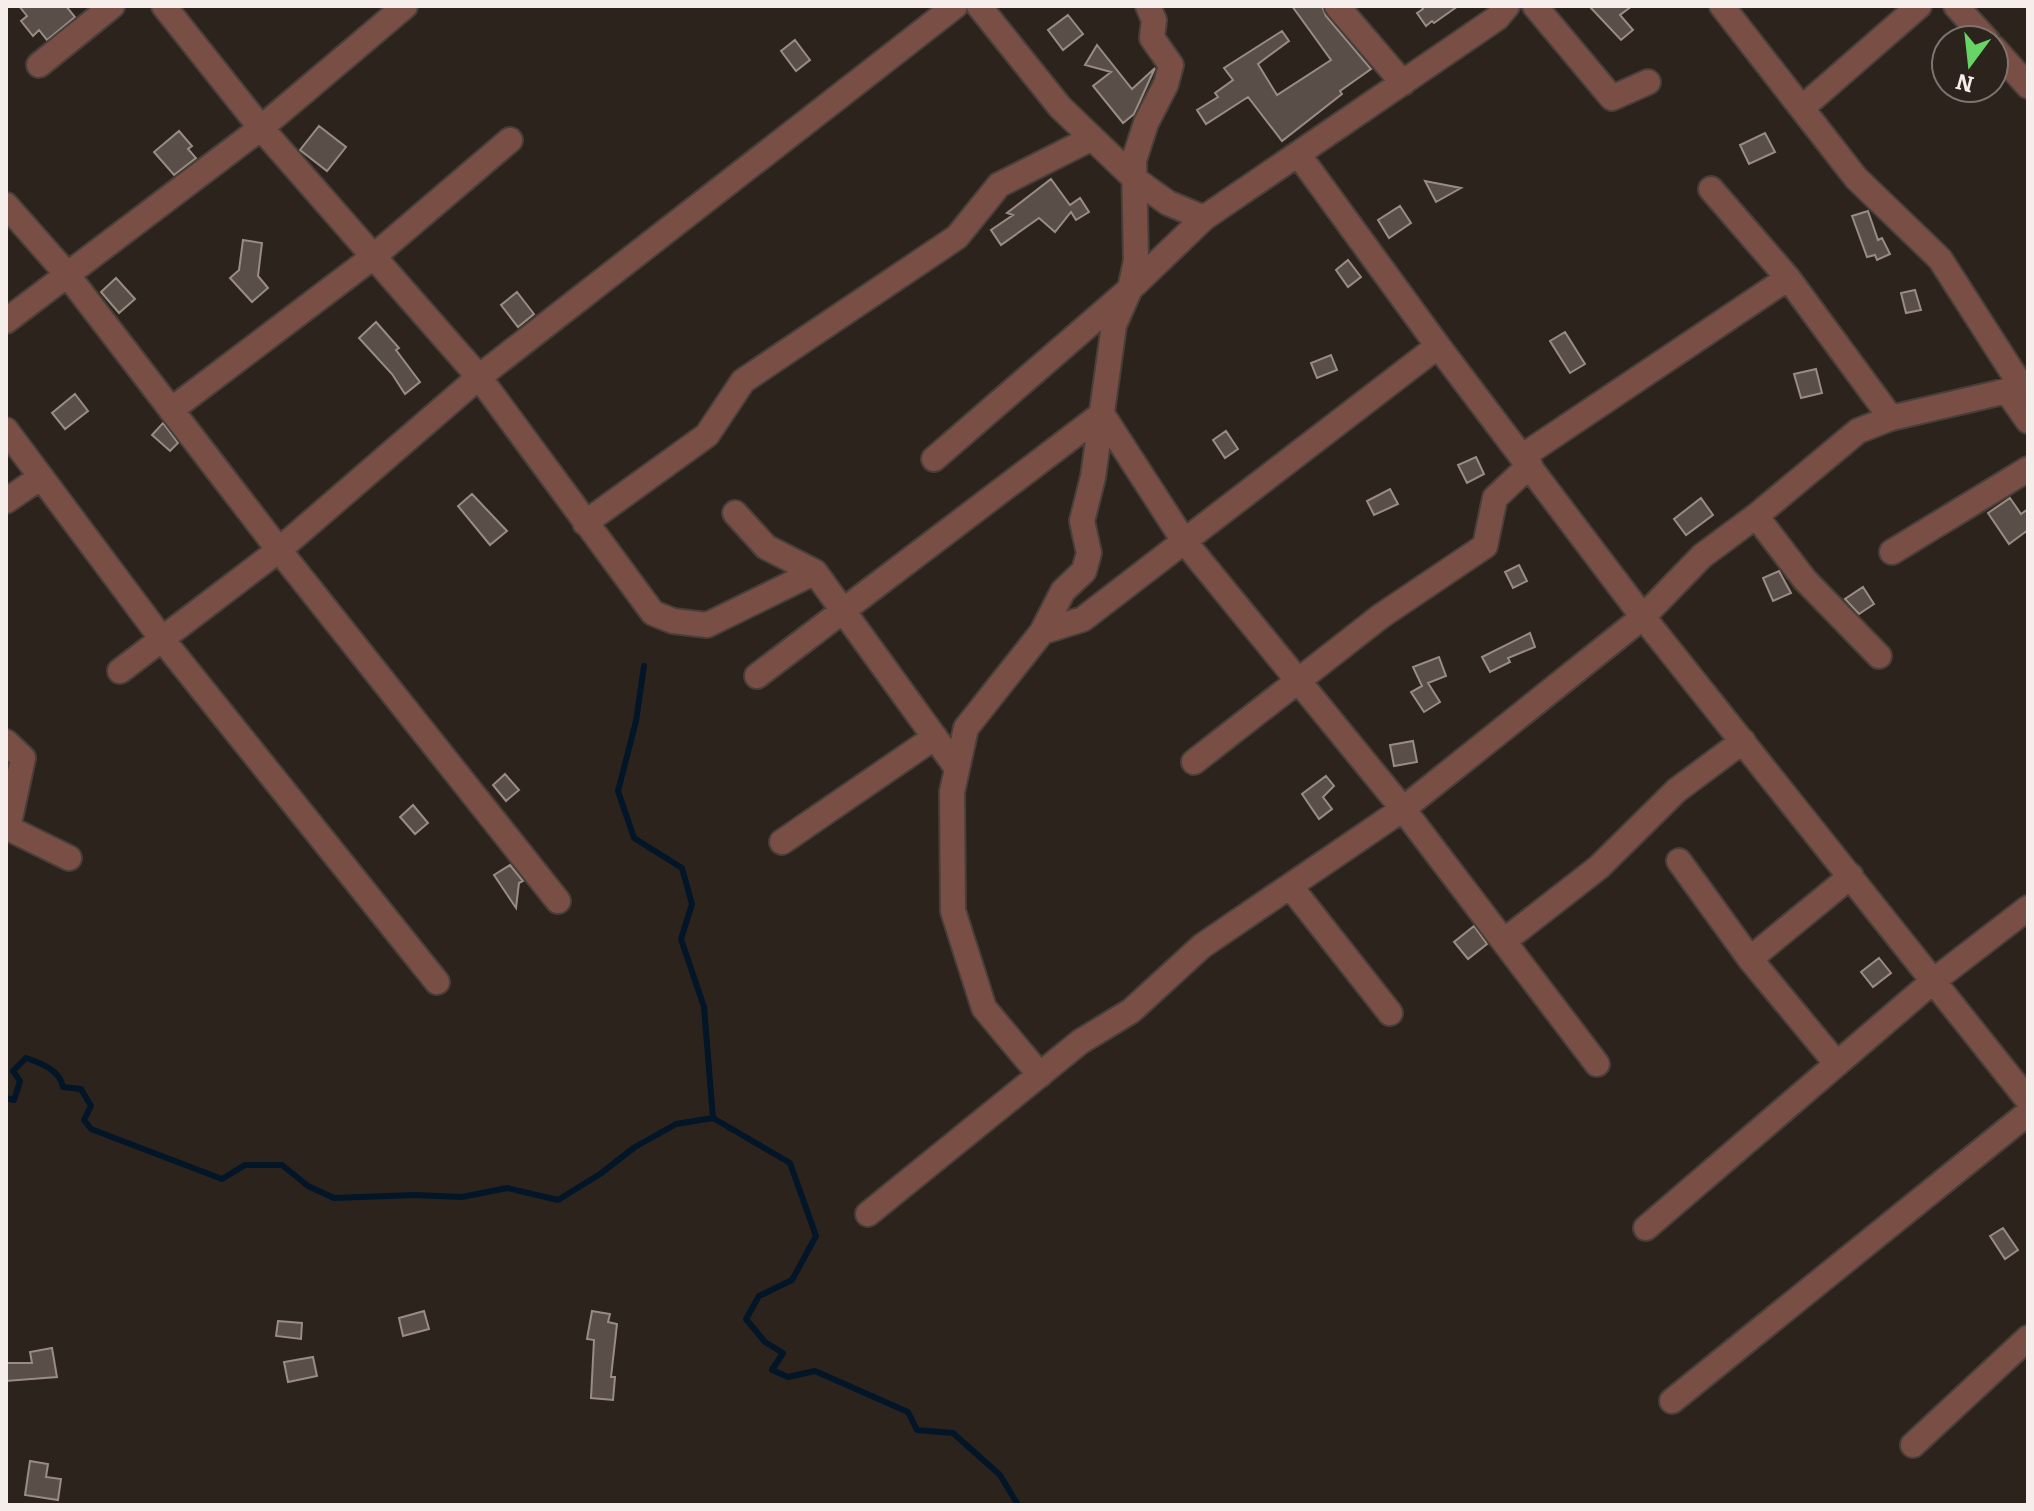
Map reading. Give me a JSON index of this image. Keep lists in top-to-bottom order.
{
  "north": "bottom"
}
